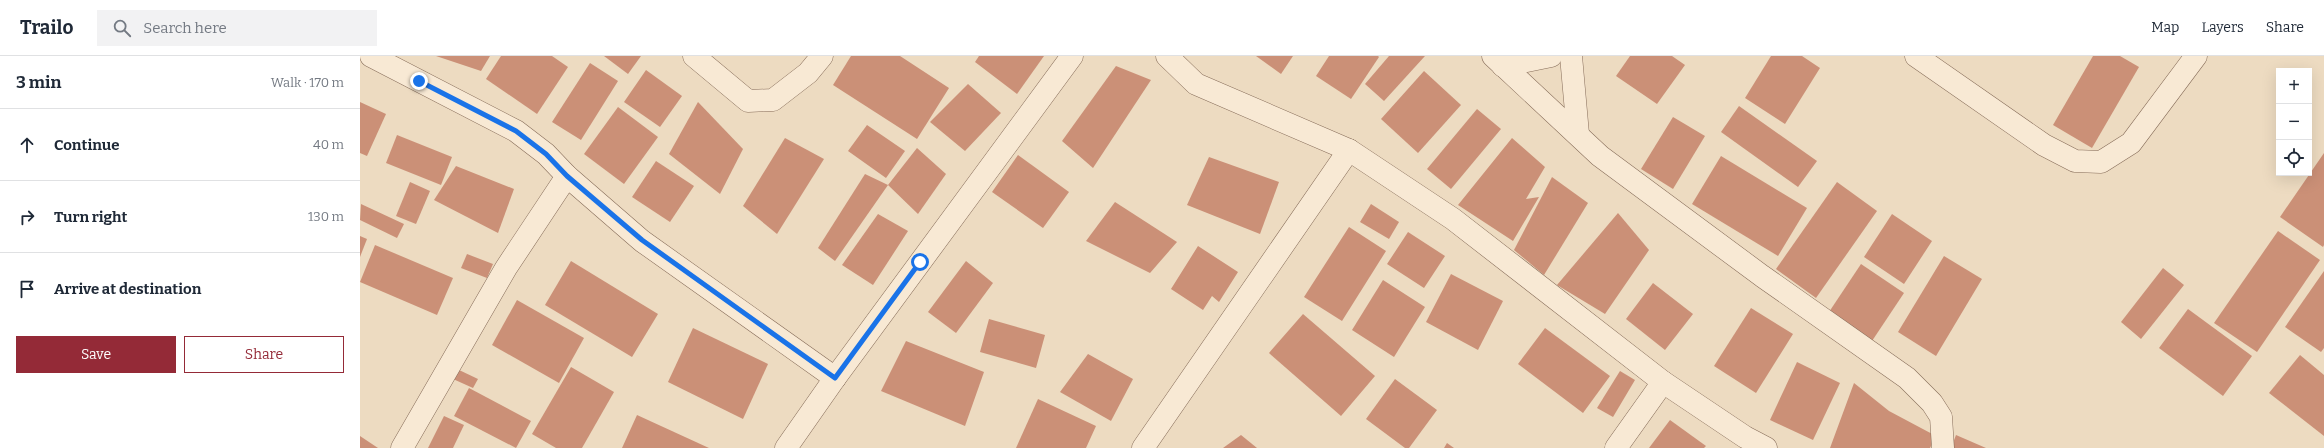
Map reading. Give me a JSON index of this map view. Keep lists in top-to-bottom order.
{
  "page": {
    "header": "Trailo",
    "search": "Search here",
    "nav": ["Map", "Layers", "Share"],
    "heading": ["3 min", "Walk · 170 m"],
    "map_buttons": ["+", "−"],
    "list": [
      ["Continue", "40 m"],
      ["Turn right", "130 m"],
      "Arrive at destination"
    ],
    "buttons": ["Save", "Share"]
  }
}
